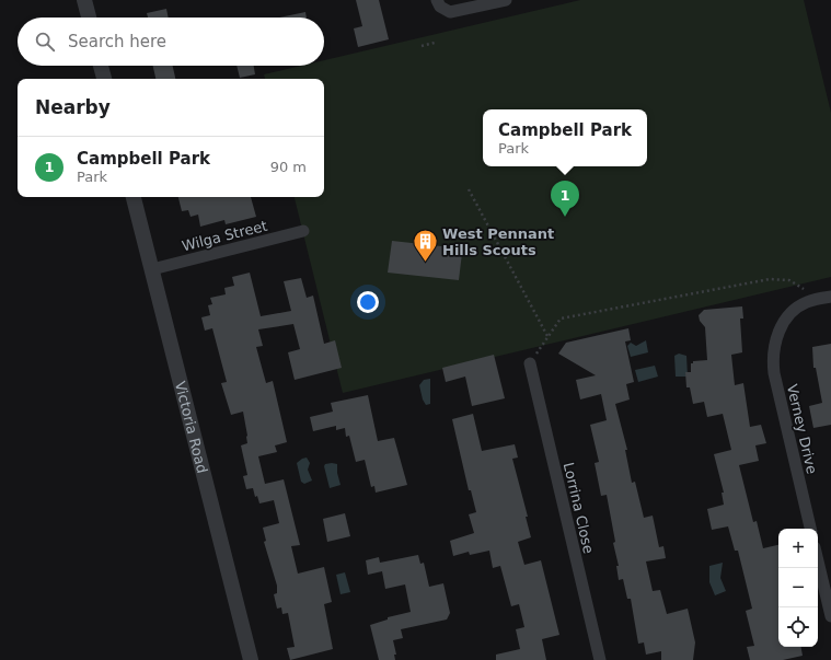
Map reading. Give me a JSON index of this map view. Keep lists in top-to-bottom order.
{
  "streets": {
    "street": [
      "Wilga Street",
      "Victoria Road",
      "Verney Drive",
      "Lorrina Close"
    ]
  },
  "crossings": [
    ["Wilga Street", "Victoria Road"]
  ],
  "places": {
    "building": ["West Pennant Hills Scouts"]
  },
  "page": {
    "search": "Search here",
    "heading": "Nearby",
    "popup": ["Campbell Park", "Park"],
    "list": [
      {
        "mark": "1",
        "name": "Campbell Park",
        "note": "Park",
        "value": "90 m"
      }
    ],
    "pins": "1",
    "map_buttons": ["+", "−"]
  }
}
